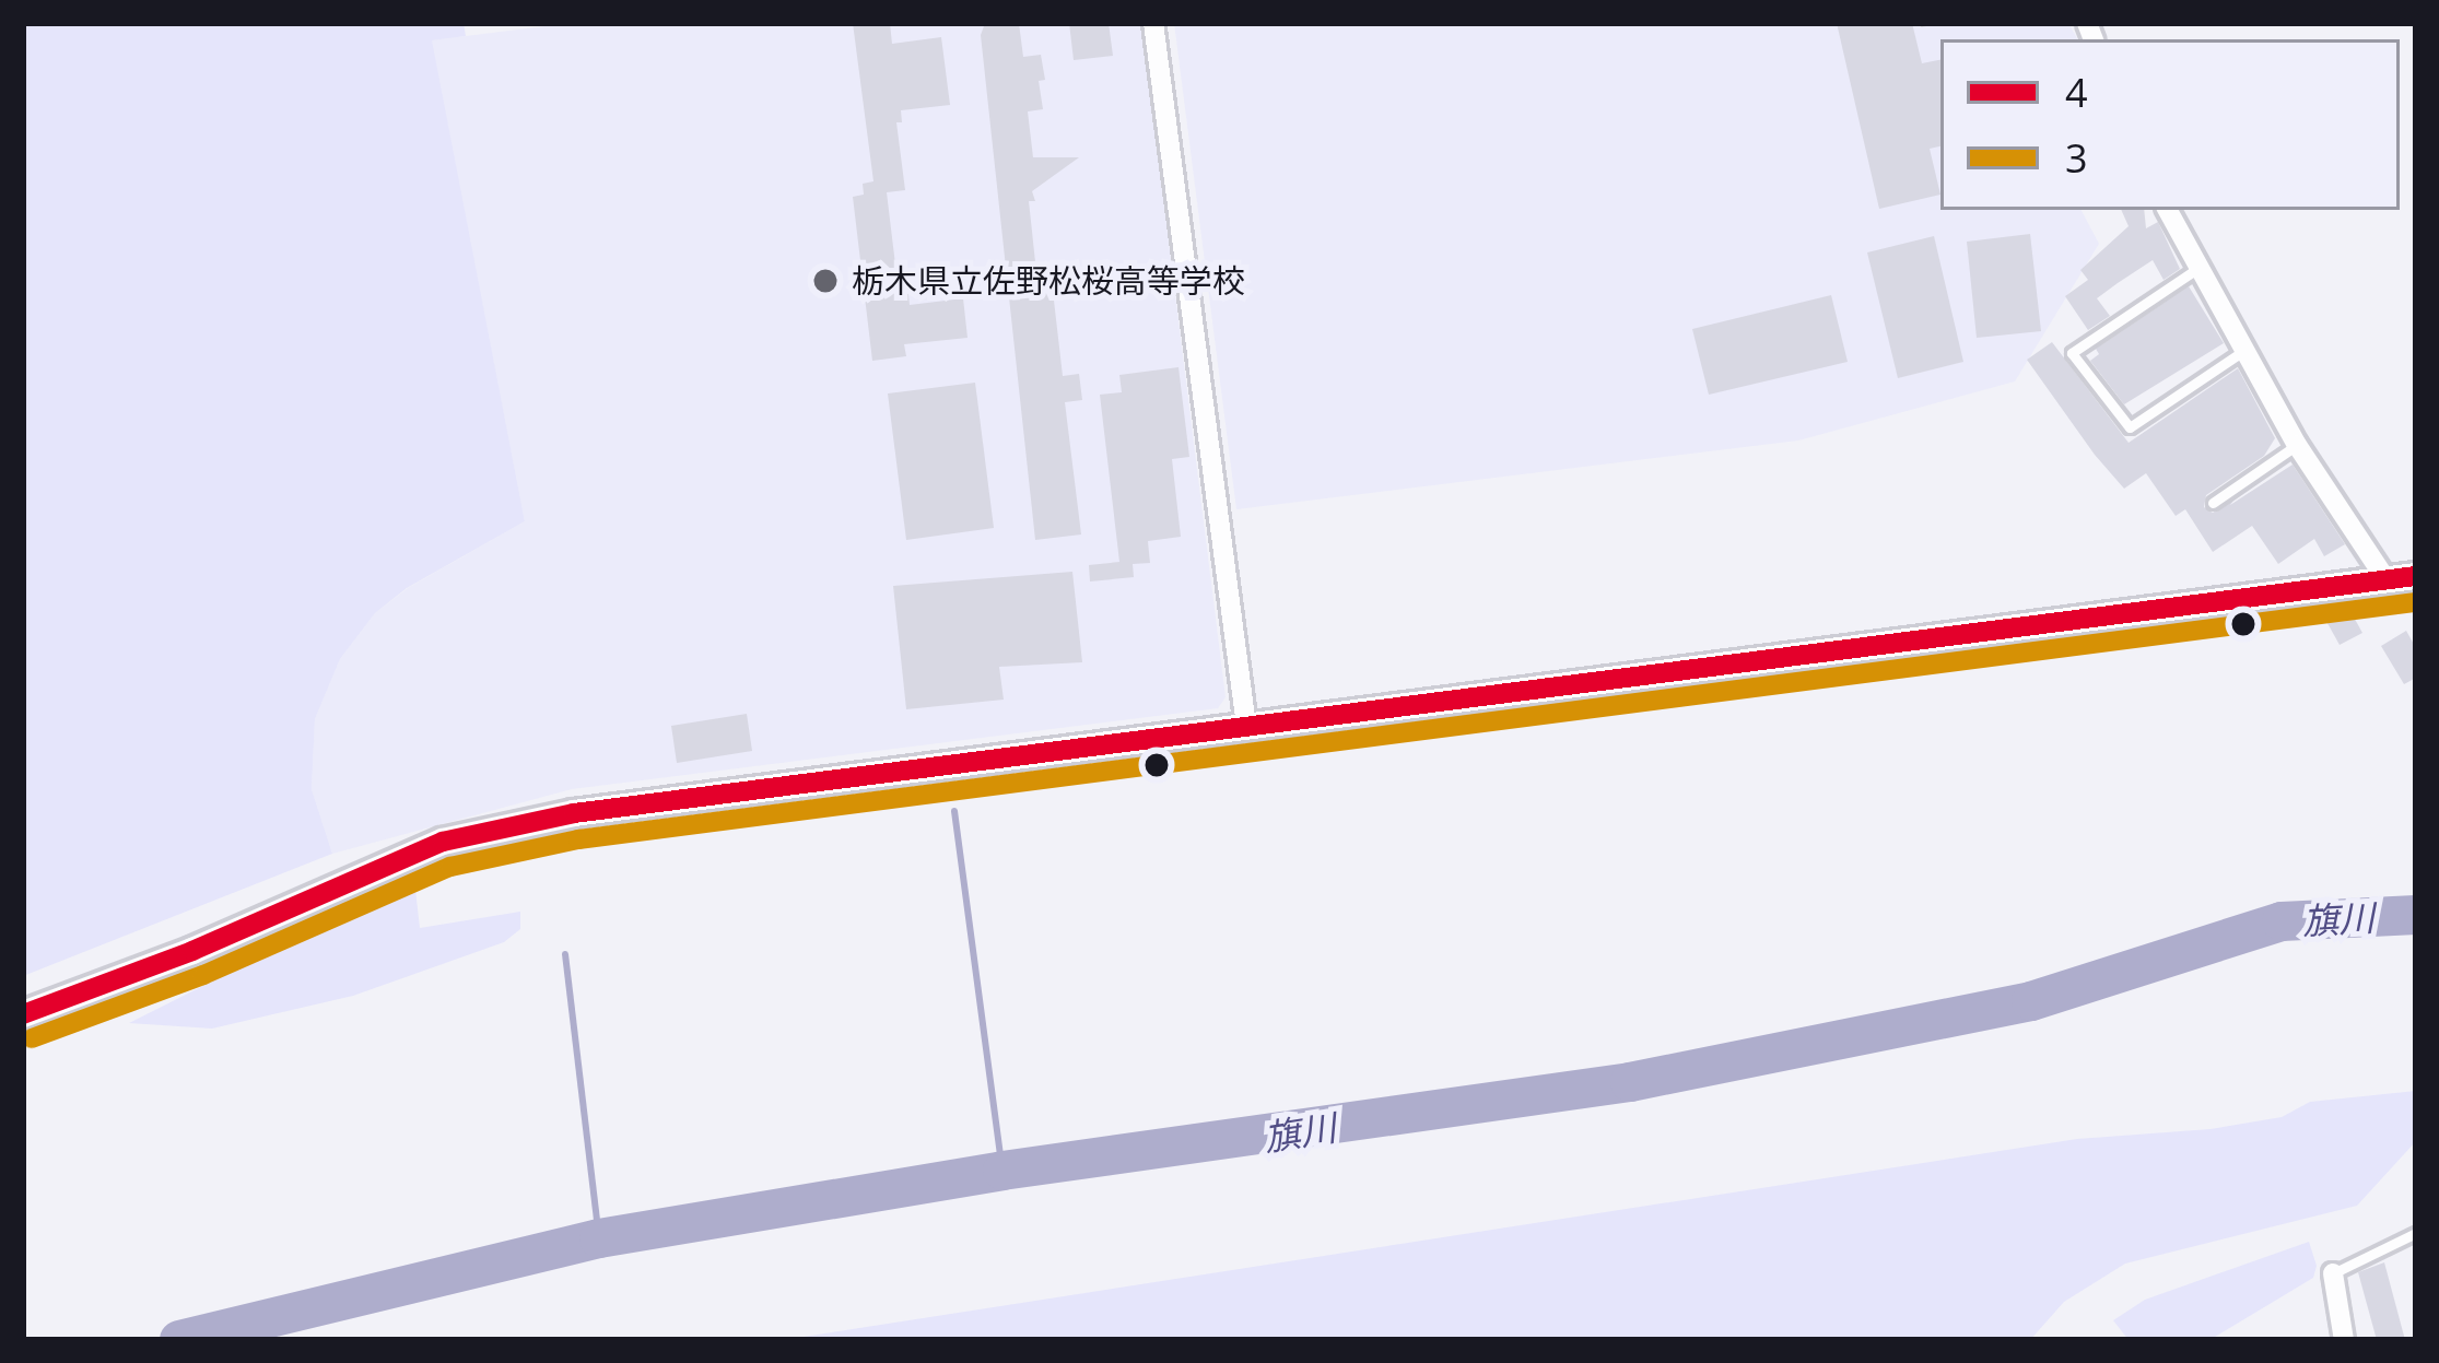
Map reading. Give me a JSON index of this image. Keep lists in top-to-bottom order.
{
  "water": ["旗川"],
  "places": ["栃木県立佐野松桜高等学校"],
  "lines": ["transit line 4", "transit line 3"],
  "legend": ["4", "3"]
}
